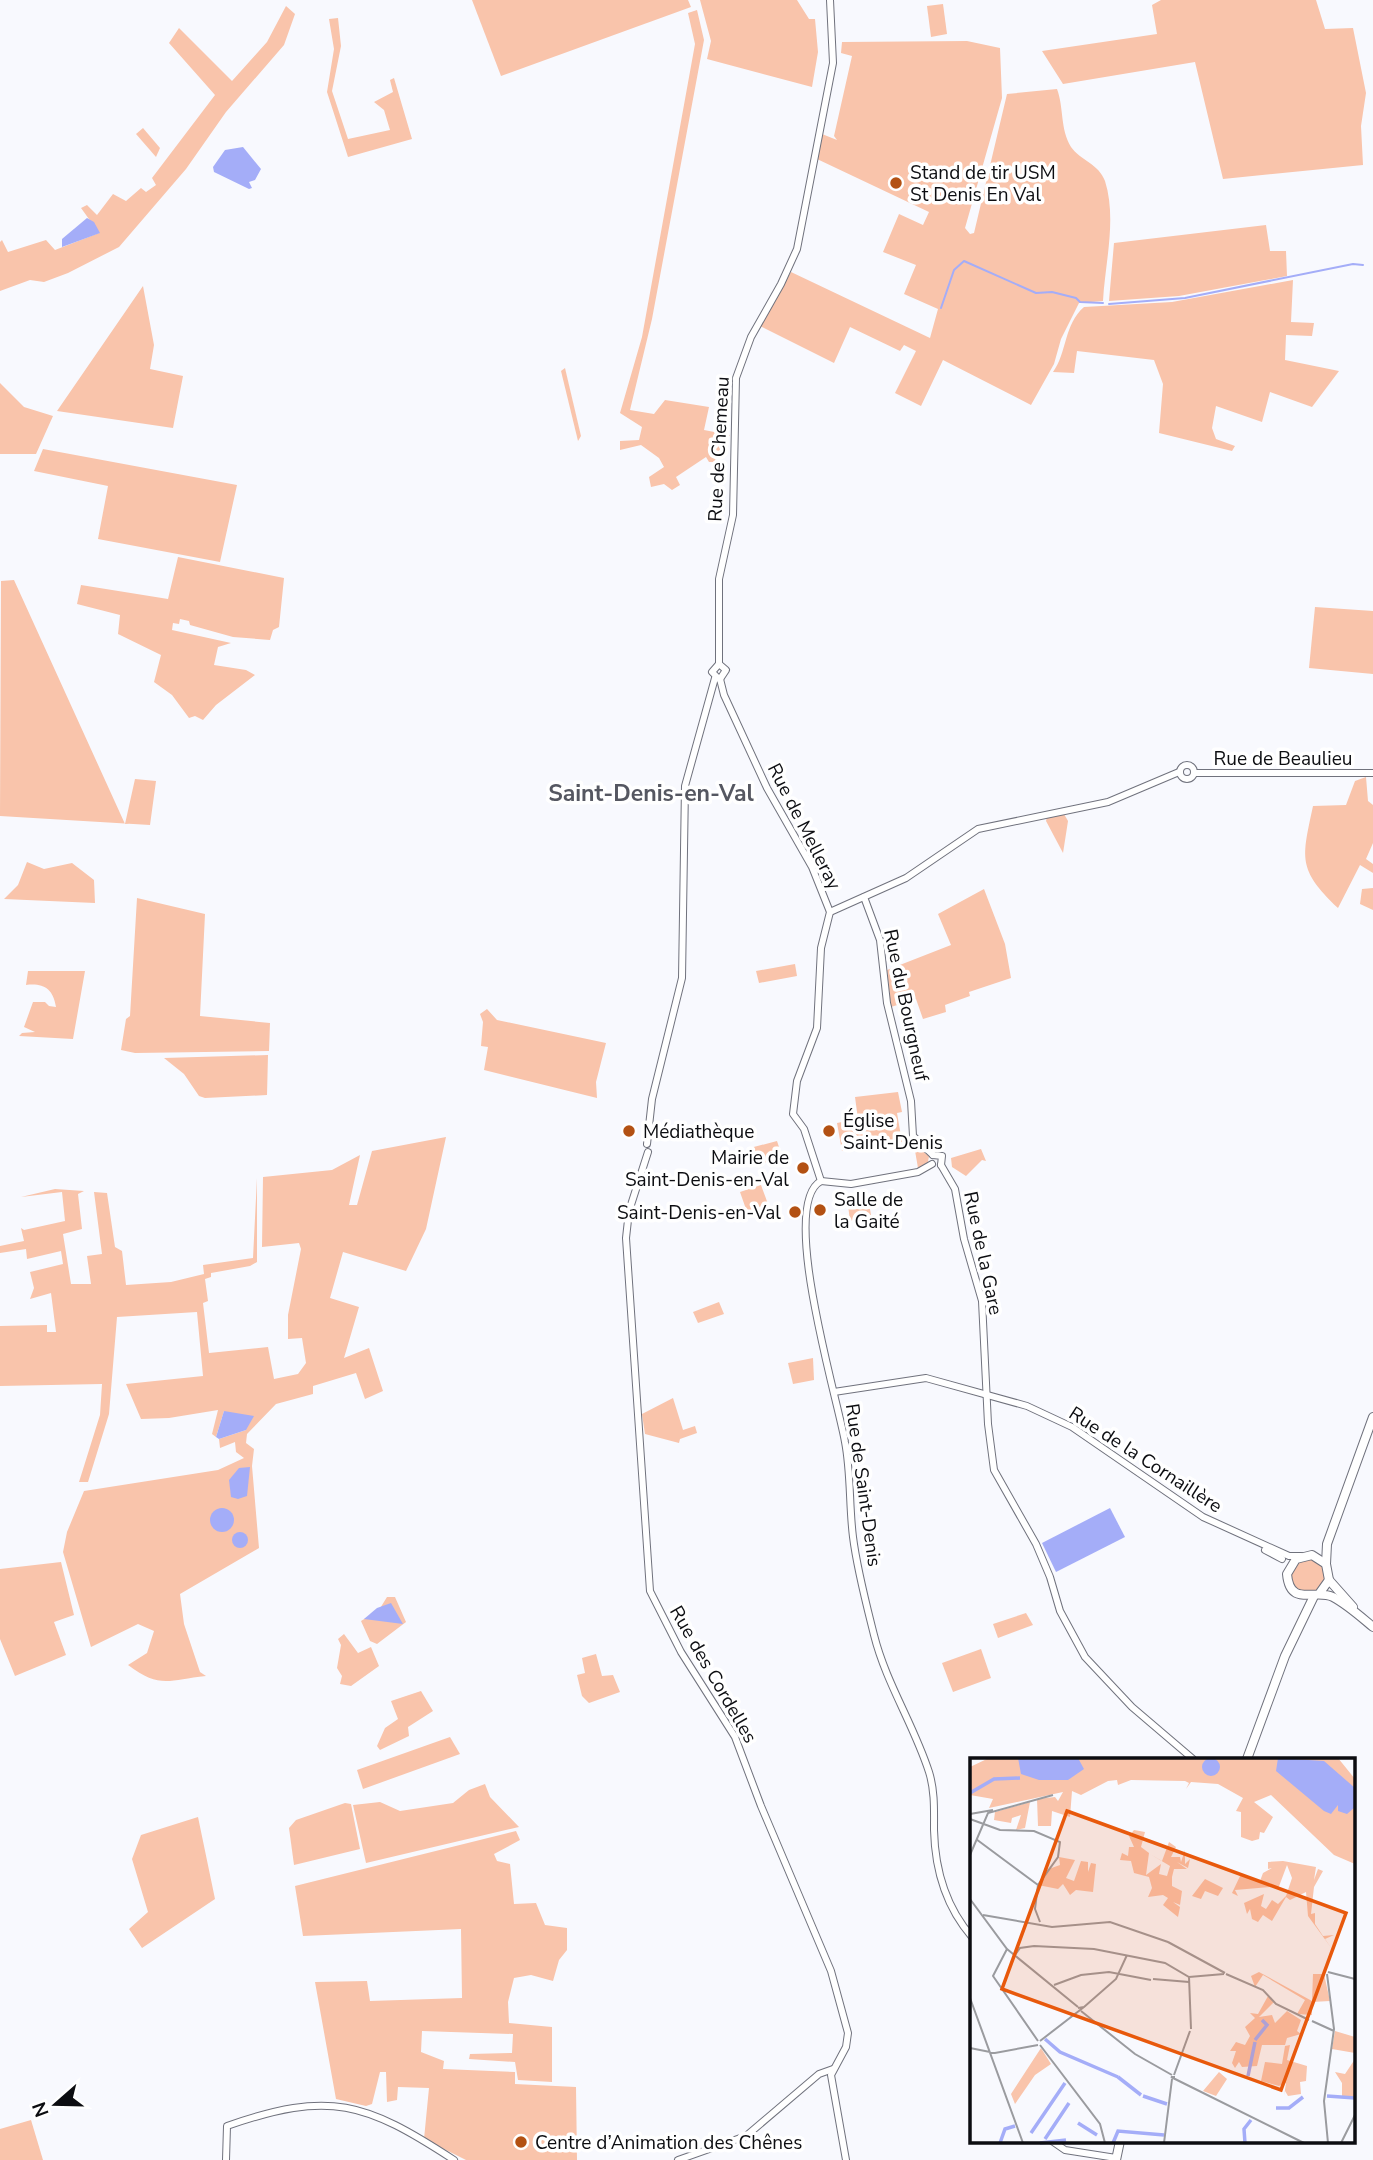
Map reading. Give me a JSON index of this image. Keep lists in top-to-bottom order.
{
  "streets": {
    "main road": ["Rue de la Cornaillère"],
    "street": [
      "Rue de Chemeau",
      "Rue de Beaulieu",
      "Rue de Melleray",
      "Rue du Bourgneuf",
      "Rue de la Gare",
      "Rue de Saint-Denis",
      "Rue des Cordelles"
    ]
  },
  "crossings": [
    ["Rue de Chemeau", "Rue des Cordelles"],
    ["Rue de Beaulieu", "Rue du Bourgneuf"],
    ["Rue de Melleray", "Rue de Saint-Denis"],
    ["Rue de Melleray", "Rue des Cordelles"],
    ["Rue du Bourgneuf", "Rue de la Gare"],
    ["Rue de la Gare", "Rue de la Cornaillère"],
    ["Rue de la Cornaillère", "Rue de Saint-Denis"]
  ],
  "districts": ["Saint-Denis-en-Val"],
  "places": [
    "Stand de tir USM St Denis En Val",
    "Médiathèque",
    "Église Saint-Denis",
    "Mairie de Saint-Denis-en-Val",
    "Salle de la Gaité",
    "Saint-Denis-en-Val",
    "Centre d’Animation des Chênes"
  ],
  "north": "left"
}
